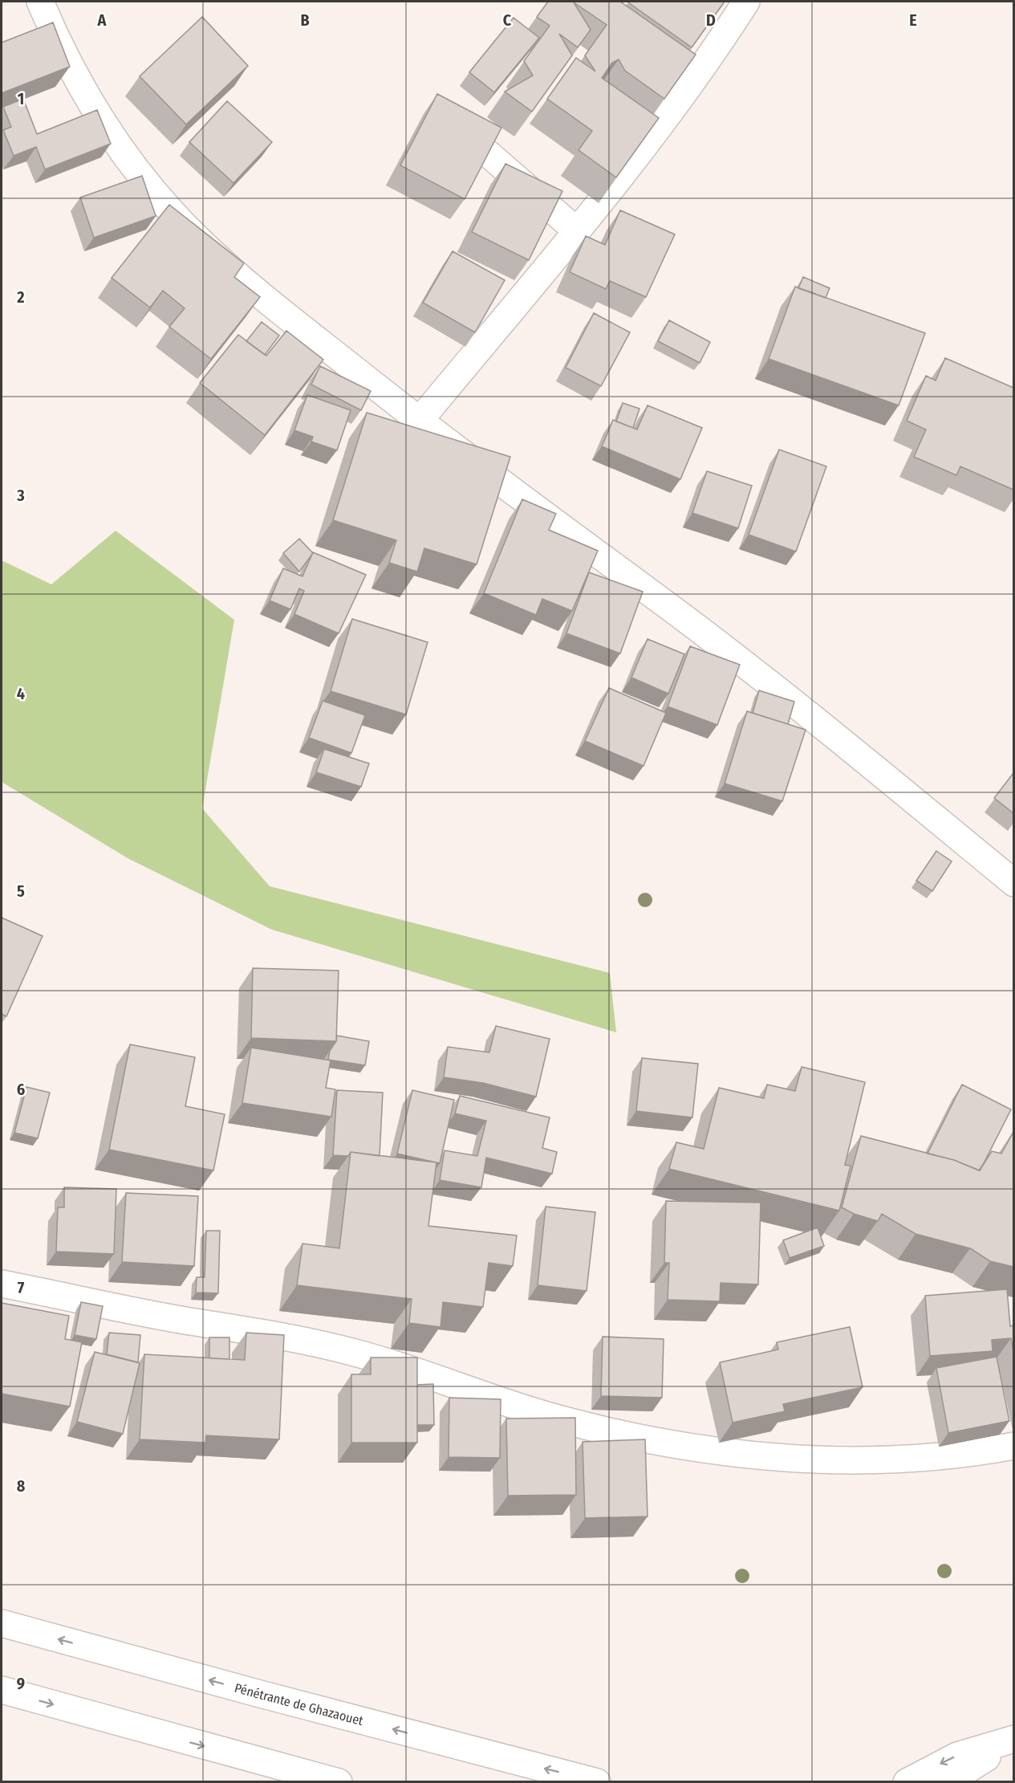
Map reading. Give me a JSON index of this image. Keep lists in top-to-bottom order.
{
  "streets": {
    "main road": ["Pénétrante de Ghazaouet"]
  },
  "grid": {
    "columns": [
      "A",
      "B",
      "C",
      "D",
      "E"
    ],
    "rows": [
      "1",
      "2",
      "3",
      "4",
      "5",
      "6",
      "7",
      "8",
      "9"
    ]
  }
}
